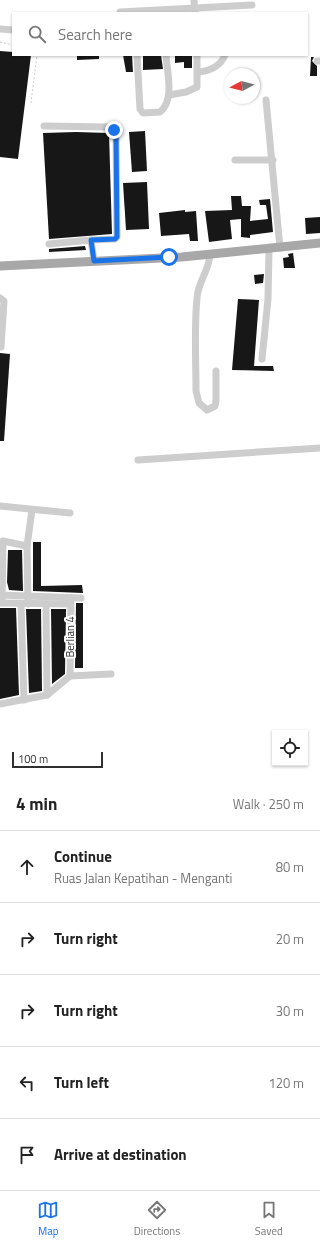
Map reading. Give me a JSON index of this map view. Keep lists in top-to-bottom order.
{
  "streets": {
    "street": ["Berlian 4"]
  },
  "scale_bar": "100 m",
  "north": "left",
  "page": {
    "search": "Search here",
    "scale": "100 m",
    "heading": ["4 min", "Walk · 250 m"],
    "list": [
      ["Continue", "Ruas Jalan Kepatihan - Menganti", "80 m"],
      ["Turn right", "20 m"],
      ["Turn right", "30 m"],
      ["Turn left", "120 m"],
      "Arrive at destination"
    ],
    "nav": ["Map", "Directions", "Saved"]
  }
}
